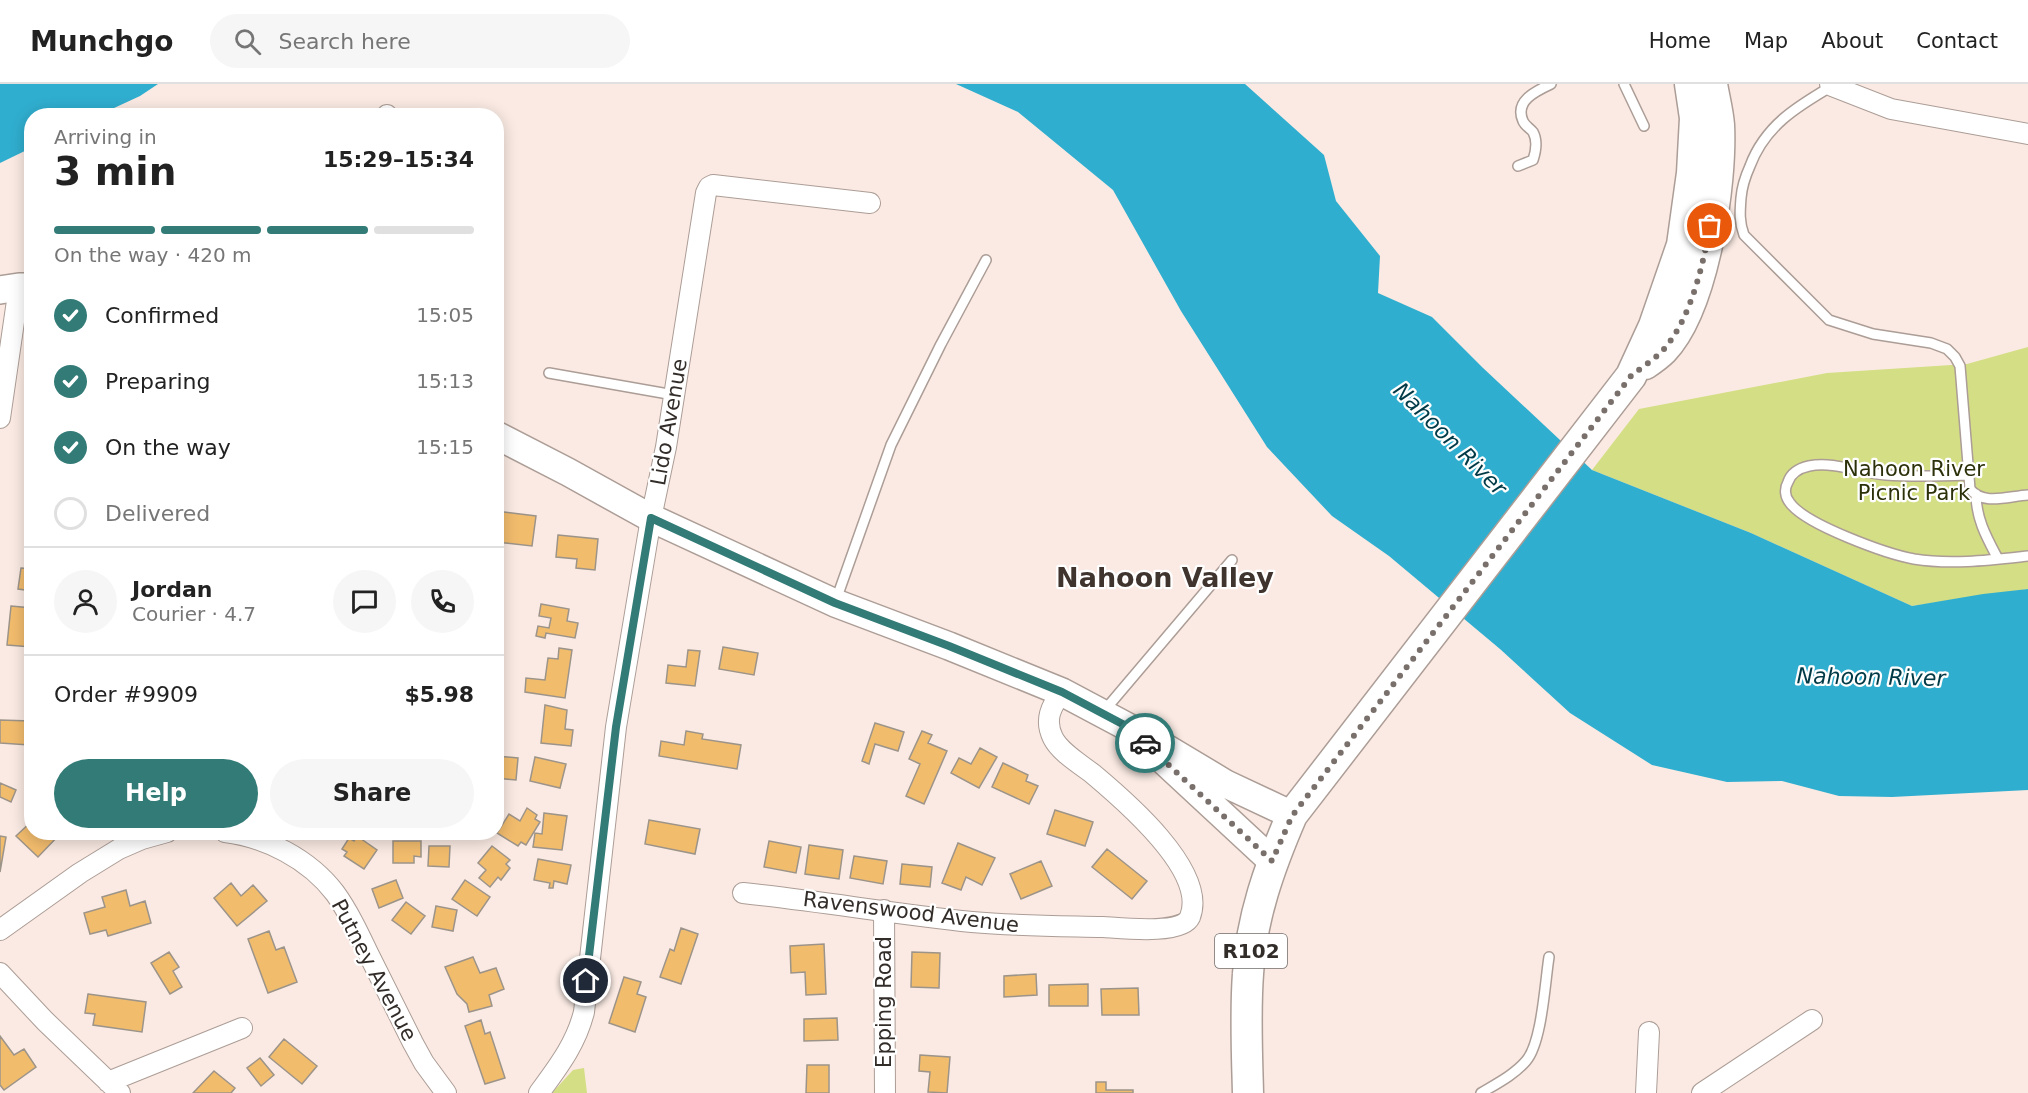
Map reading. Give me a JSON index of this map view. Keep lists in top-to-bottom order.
{
  "streets": {
    "main road": ["R102"],
    "street": [
      "Lido Avenue",
      "Ravenswood Avenue",
      "Putney Avenue",
      "Epping Road"
    ]
  },
  "crossings": [
    ["Ravenswood Avenue", "Epping Road"]
  ],
  "districts": ["Nahoon Valley"],
  "water": ["Nahoon River"],
  "parks": ["Nahoon River Picnic Park"],
  "page": {
    "header": "Munchgo",
    "search": "Search here",
    "nav": [
      "Home",
      "Map",
      "About",
      "Contact"
    ],
    "heading": ["3 min", "Arriving in", "15:29–15:34"],
    "panel": [
      "Jordan",
      "Courier · 4.7",
      "Order #9909",
      "$5.98"
    ],
    "bar": "On the way · 420 m",
    "list": [
      ["Confirmed", "15:05"],
      ["Preparing", "15:13"],
      ["On the way", "15:15"],
      "Delivered"
    ],
    "buttons": ["Help", "Share"]
  }
}
